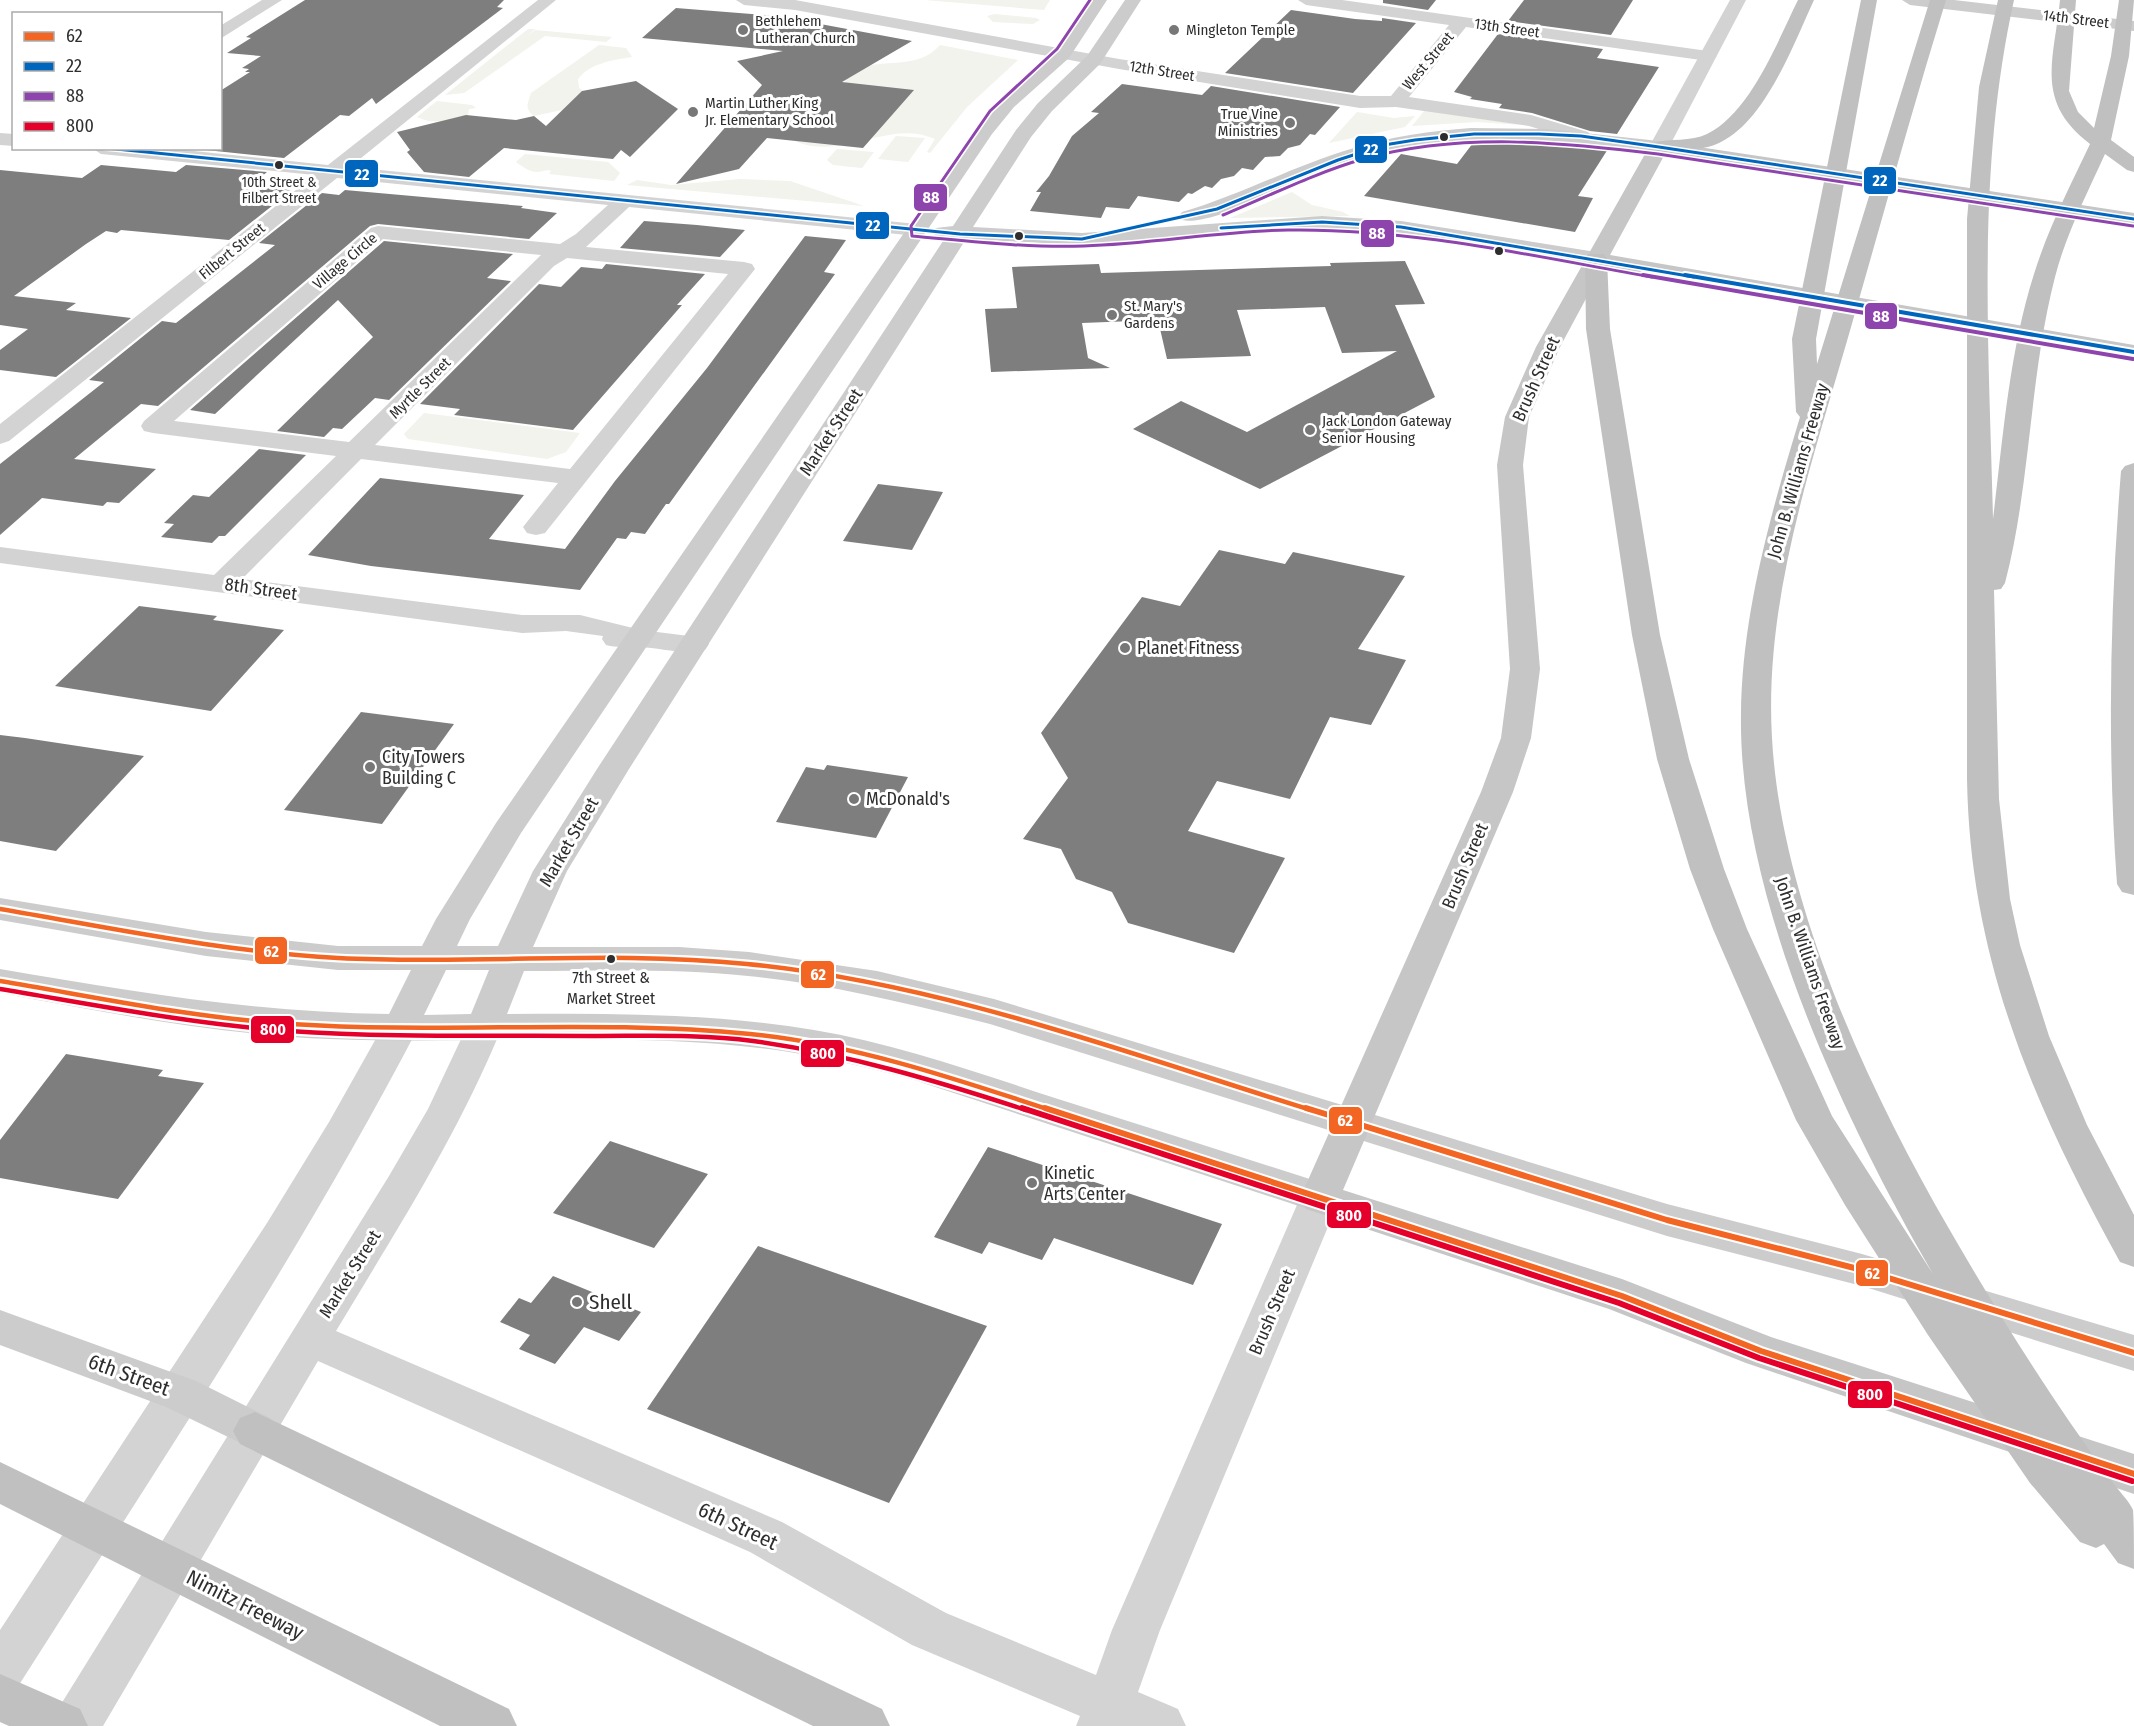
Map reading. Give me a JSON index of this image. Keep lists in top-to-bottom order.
{
  "streets": {
    "highway": ["John B. Williams Freeway", "Nimitz Freeway"],
    "main road": [
      "14th Street",
      "12th Street",
      "Brush Street",
      "Market Street",
      "6th Street"
    ],
    "street": [
      "13th Street",
      "West Street",
      "Filbert Street",
      "Village Circle",
      "Myrtle Street",
      "8th Street"
    ]
  },
  "crossings": [
    ["13th Street", "West Street"],
    ["13th Street", "Brush Street"],
    ["West Street", "12th Street"],
    ["12th Street", "Brush Street"],
    ["12th Street", "Market Street"],
    ["Village Circle", "Myrtle Street"],
    ["Brush Street", "6th Street"],
    ["Myrtle Street", "8th Street"],
    ["Market Street", "8th Street"],
    ["Market Street", "6th Street"]
  ],
  "places": [
    "Bethlehem Lutheran Church",
    "Mingleton Temple",
    "Martin Luther King Jr. Elementary School",
    "True Vine Ministries",
    "10th Street & Filbert Street",
    "St. Mary's Gardens",
    "Jack London Gateway Senior Housing",
    "Planet Fitness",
    "City Towers Building C",
    "McDonald's",
    "7th Street & Market Street",
    "Kinetic Arts Center",
    "Shell"
  ],
  "lines": [
    "transit line 88",
    "transit line 22",
    "transit line 62",
    "transit line 800"
  ],
  "legend": [
    "62",
    "22",
    "88",
    "800"
  ]
}
